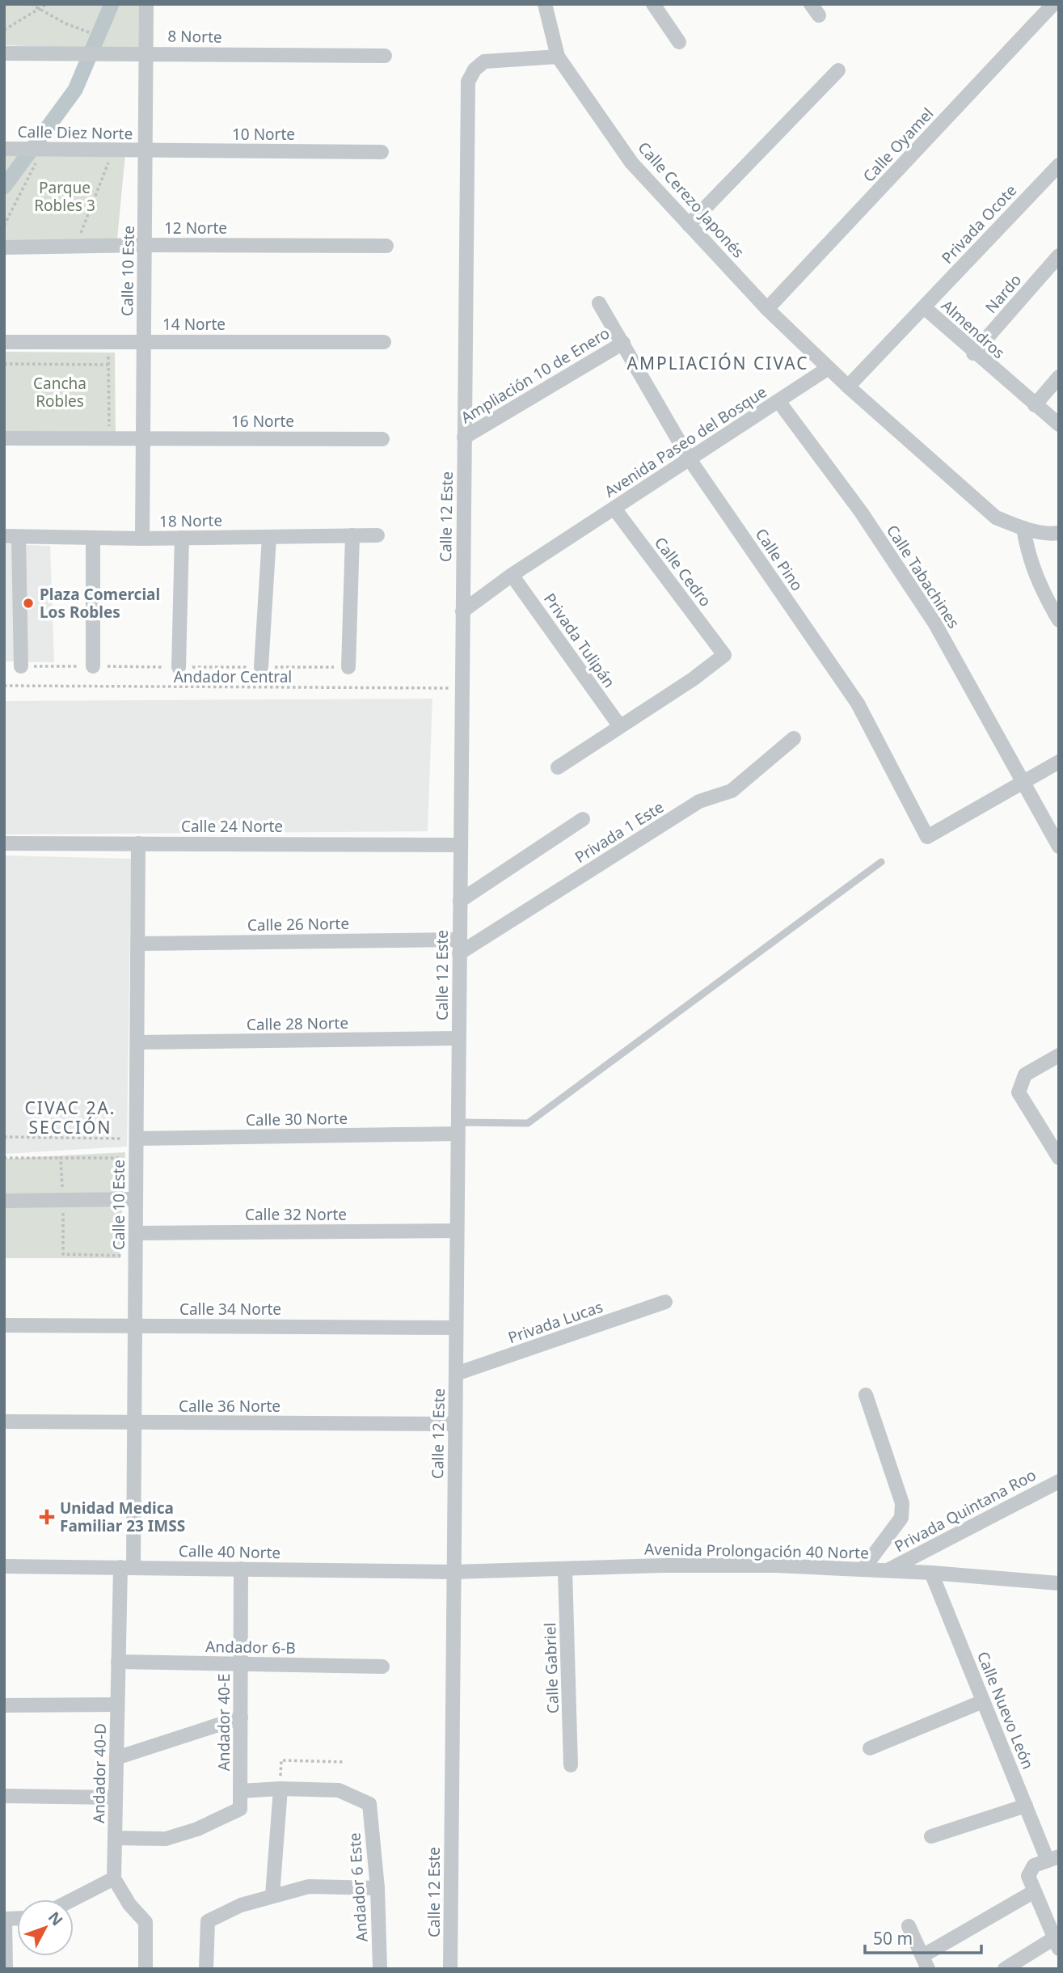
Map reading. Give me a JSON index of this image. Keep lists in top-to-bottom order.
{
  "streets": {
    "street": [
      "8 Norte",
      "Calle Diez Norte",
      "10 Norte",
      "Calle Oyamel",
      "Calle Cerezo Japonés",
      "Privada Ocote",
      "12 Norte",
      "Calle 10 Este",
      "Nardo",
      "14 Norte",
      "Almendros",
      "Ampliación 10 de Enero",
      "16 Norte",
      "Avenida Paseo del Bosque",
      "Calle 12 Este",
      "18 Norte",
      "Calle Pino",
      "Calle Cedro",
      "Calle Tabachines",
      "Privada Tulipán",
      "Calle 24 Norte",
      "Privada 1 Este",
      "Calle 26 Norte",
      "Calle 28 Norte",
      "Calle 30 Norte",
      "Calle 32 Norte",
      "Calle 34 Norte",
      "Privada Lucas",
      "Calle 36 Norte",
      "Privada Quintana Roo",
      "Avenida Prolongación 40 Norte",
      "Calle 40 Norte",
      "Andador 6-B",
      "Calle Gabriel",
      "Calle Nuevo León",
      "Andador 40-E",
      "Andador 40-D",
      "Andador 6 Este"
    ],
    "path": ["Andador Central"]
  },
  "crossings": [
    ["8 Norte", "Calle 10 Este"],
    ["Calle Diez Norte", "10 Norte"],
    ["Calle Diez Norte", "Calle 10 Este"],
    ["10 Norte", "Calle 10 Este"],
    ["Calle Oyamel", "Calle Cerezo Japonés"],
    ["Calle Cerezo Japonés", "Avenida Paseo del Bosque"],
    ["Calle Cerezo Japonés", "Calle 12 Este"],
    ["Privada Ocote", "Almendros"],
    ["12 Norte", "Calle 10 Este"],
    ["Calle 10 Este", "14 Norte"],
    ["Calle 10 Este", "16 Norte"],
    ["Calle 10 Este", "18 Norte"],
    ["Calle 10 Este", "Calle 24 Norte"],
    ["Calle 10 Este", "Calle 26 Norte"],
    ["Calle 10 Este", "Calle 28 Norte"],
    ["Calle 10 Este", "Calle 30 Norte"],
    ["Calle 10 Este", "Calle 32 Norte"],
    ["Calle 10 Este", "Calle 34 Norte"],
    ["Calle 10 Este", "Calle 36 Norte"],
    ["Calle 10 Este", "Calle 40 Norte"],
    ["Calle 10 Este", "Andador 40-D"],
    ["Nardo", "Almendros"],
    ["Ampliación 10 de Enero", "Calle 12 Este"],
    ["Ampliación 10 de Enero", "Calle Pino"],
    ["Avenida Paseo del Bosque", "Calle 12 Este"],
    ["Avenida Paseo del Bosque", "Calle Pino"],
    ["Avenida Paseo del Bosque", "Calle Cedro"],
    ["Avenida Paseo del Bosque", "Calle Tabachines"],
    ["Avenida Paseo del Bosque", "Privada Tulipán"],
    ["Calle 12 Este", "Andador Central"],
    ["Calle 12 Este", "Calle 24 Norte"],
    ["Calle 12 Este", "Privada 1 Este"],
    ["Calle 12 Este", "Calle 26 Norte"],
    ["Calle 12 Este", "Calle 28 Norte"],
    ["Calle 12 Este", "Calle 30 Norte"],
    ["Calle 12 Este", "Calle 32 Norte"],
    ["Calle 12 Este", "Calle 34 Norte"],
    ["Calle 12 Este", "Privada Lucas"],
    ["Calle 12 Este", "Calle 36 Norte"],
    ["Calle 12 Este", "Avenida Prolongación 40 Norte"],
    ["Calle 12 Este", "Calle 40 Norte"],
    ["Calle Pino", "Calle Tabachines"],
    ["Calle Cedro", "Privada Tulipán"],
    ["Privada 1 Este", "Calle 26 Norte"],
    ["Privada Quintana Roo", "Avenida Prolongación 40 Norte"],
    ["Avenida Prolongación 40 Norte", "Calle 40 Norte"],
    ["Avenida Prolongación 40 Norte", "Calle Gabriel"],
    ["Avenida Prolongación 40 Norte", "Calle Nuevo León"],
    ["Calle 40 Norte", "Andador 40-E"],
    ["Calle 40 Norte", "Andador 40-D"],
    ["Andador 6-B", "Andador 40-E"],
    ["Andador 6-B", "Andador 40-D"],
    ["Andador 40-E", "Andador 40-D"]
  ],
  "districts": ["AMPLIACIÓN CIVAC", "CIVAC 2A. SECCIÓN"],
  "parks": ["Parque Robles 3", "Cancha Robles"],
  "places": {
    "other": ["Plaza Comercial Los Robles"],
    "health": ["Unidad Medica Familiar 23 IMSS"]
  },
  "scale_bar": "50 m",
  "north": "top right"
}
